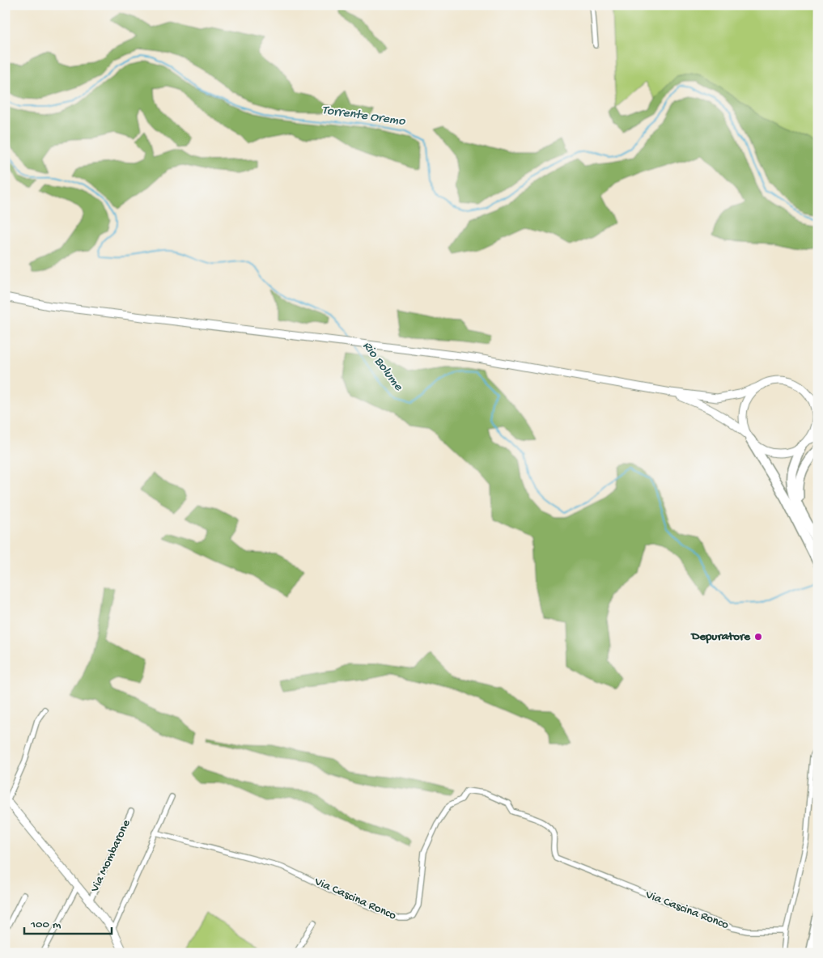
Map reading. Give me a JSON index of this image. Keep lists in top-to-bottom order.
{
  "streets": {
    "street": ["Via Mombarone", "Via Cascina Ronco"]
  },
  "water": ["Torrente Oremo", "Rio Bolume"],
  "places": ["Depuratore"],
  "scale_bar": "100 m"
}
